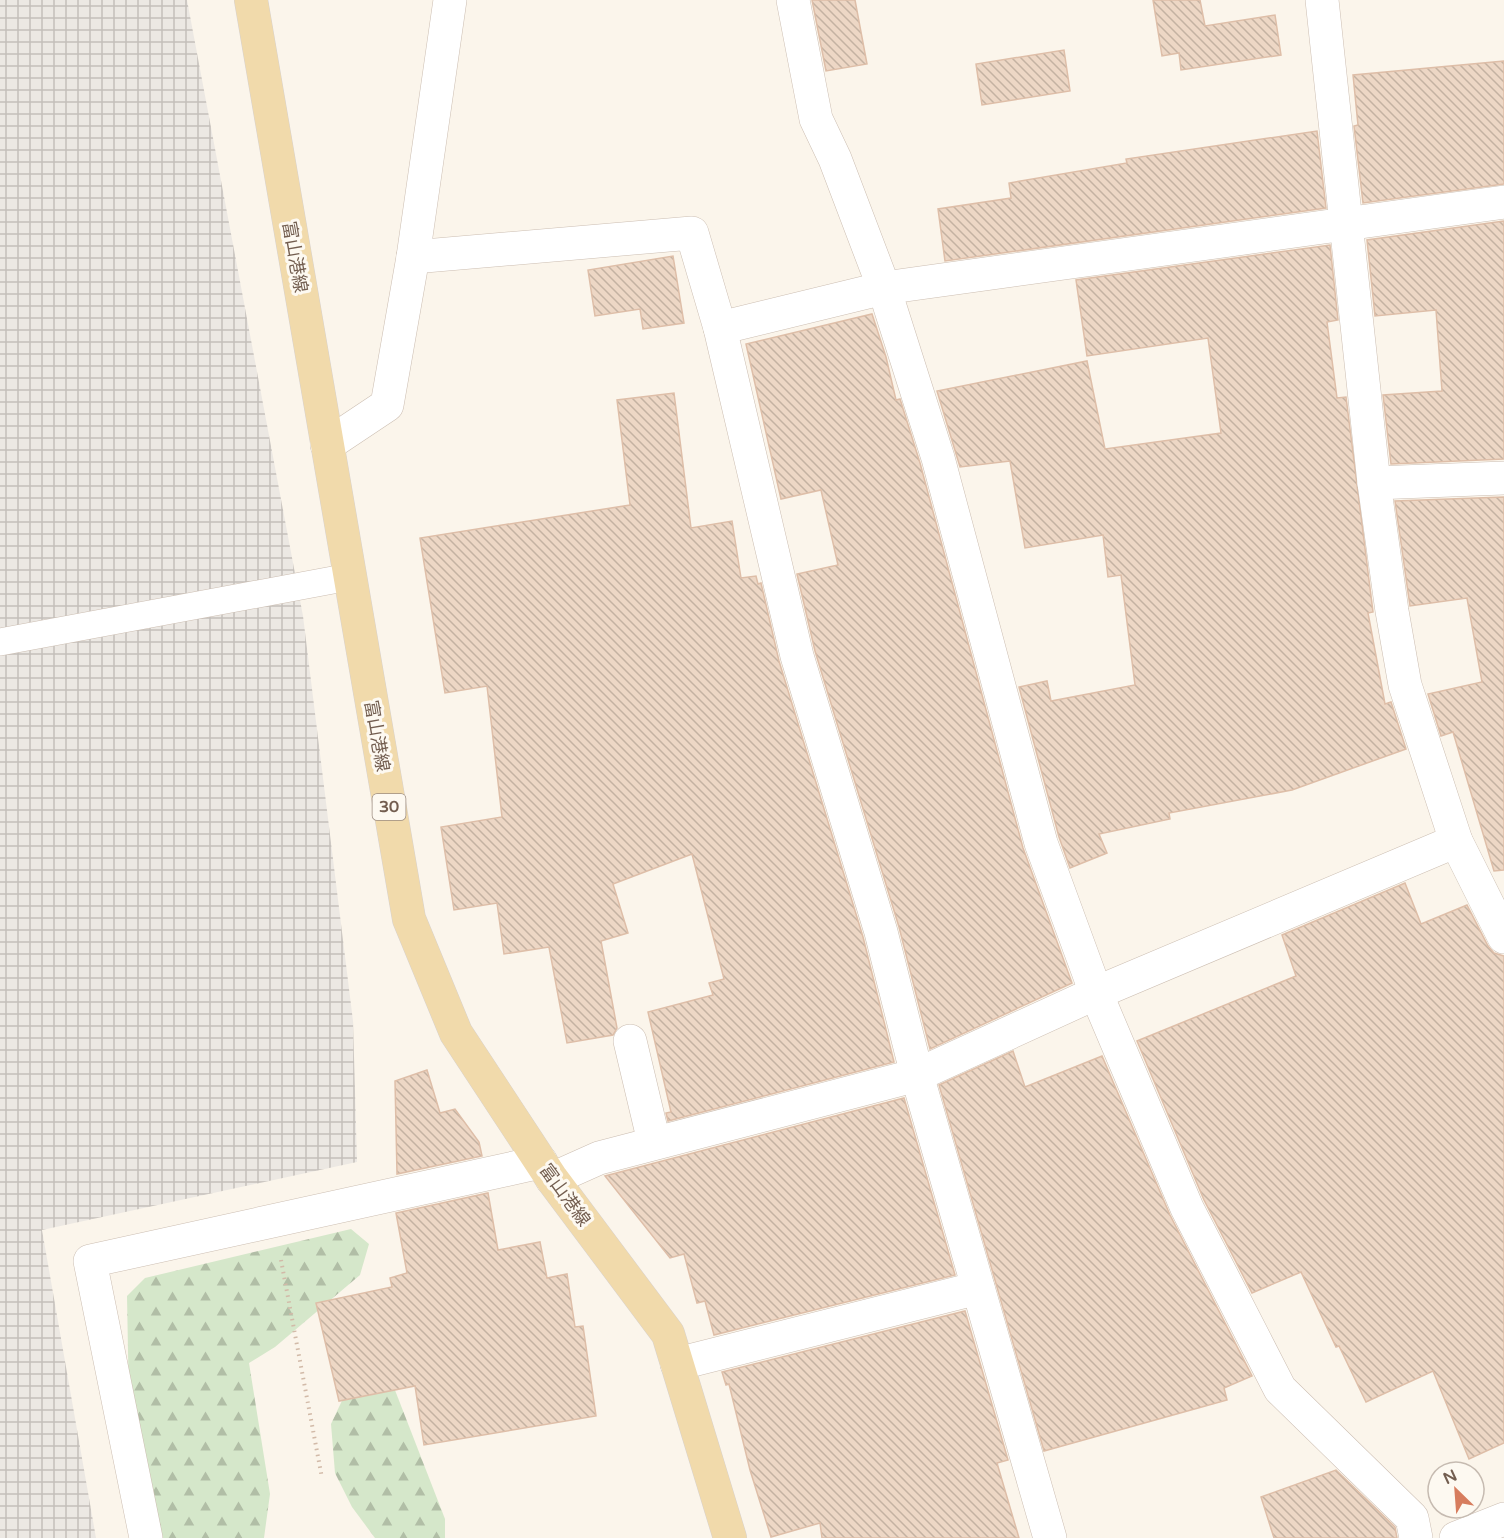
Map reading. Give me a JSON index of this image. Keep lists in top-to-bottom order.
{
  "streets": {
    "main road": ["富山港線", "30"]
  },
  "north": "top left"
}
